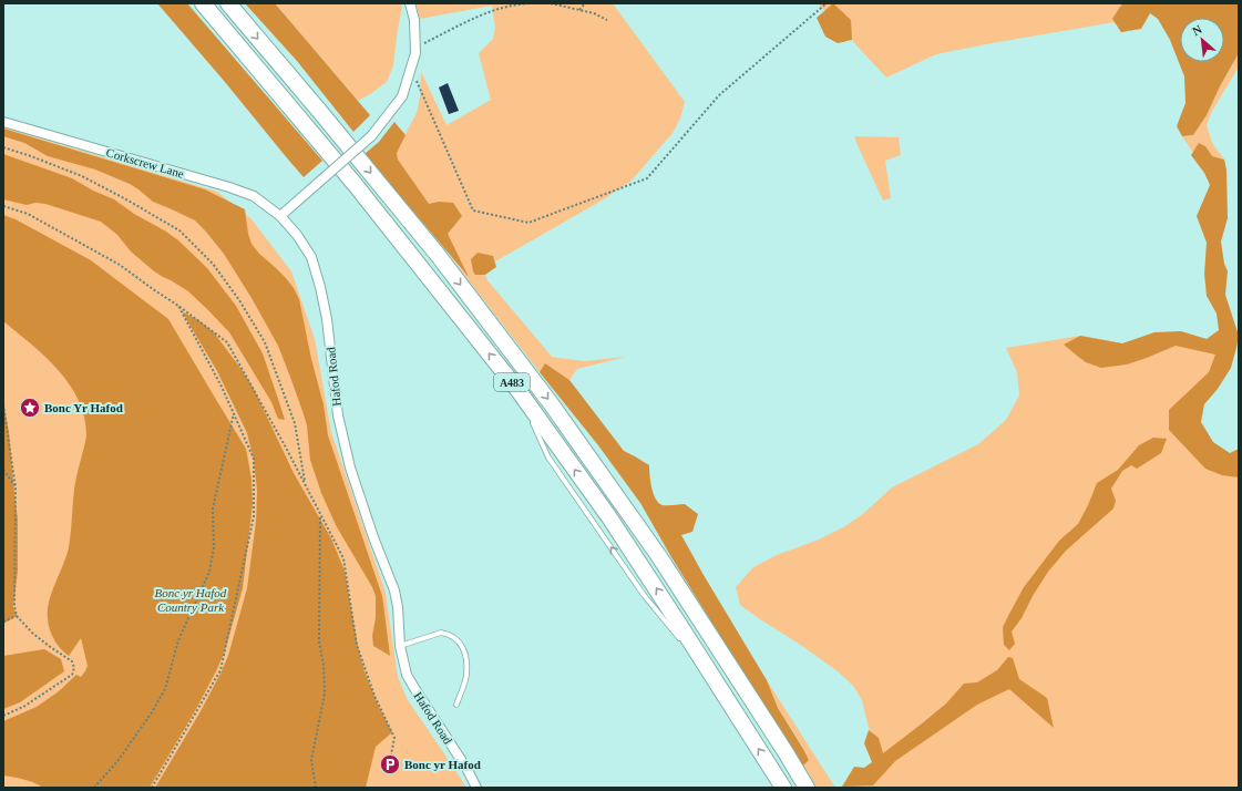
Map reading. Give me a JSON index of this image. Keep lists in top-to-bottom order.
{
  "streets": {
    "highway": ["A483"],
    "street": ["Corkscrew Lane", "Hafod Road"]
  },
  "crossings": [
    ["Corkscrew Lane", "Hafod Road"]
  ],
  "parks": ["Bonc yr Hafod Country Park"],
  "places": {
    "place": ["Bonc Yr Hafod"],
    "parking": ["Bonc yr Hafod"]
  },
  "north": "top left"
}
